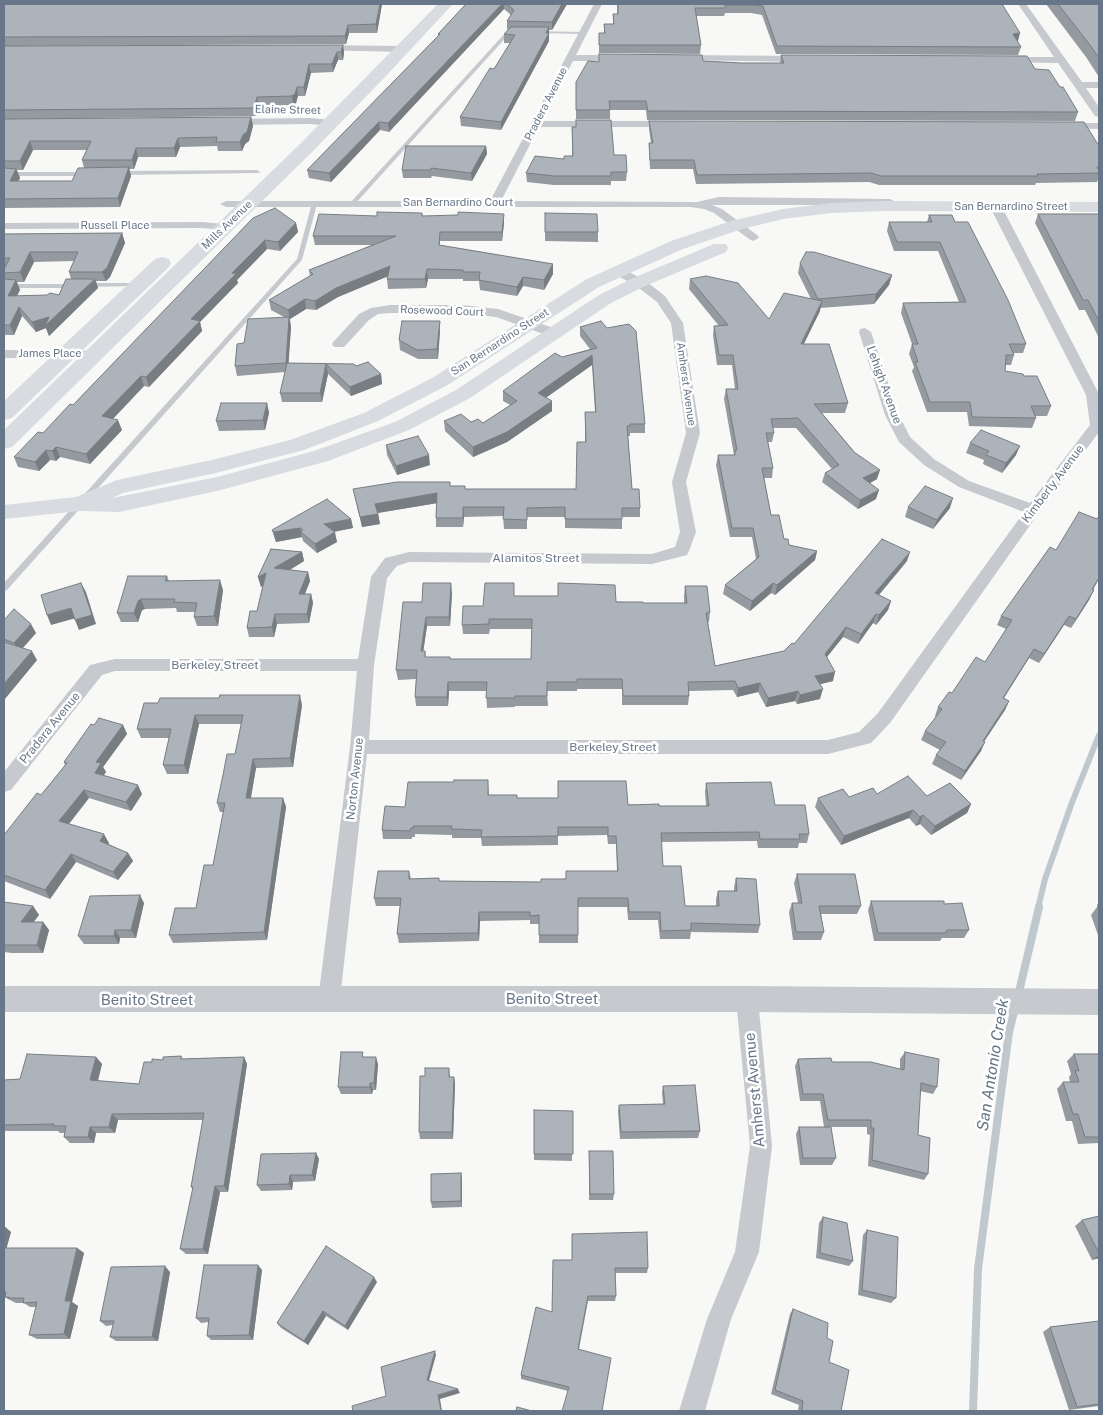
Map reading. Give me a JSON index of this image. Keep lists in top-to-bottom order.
{
  "streets": {
    "main road": ["San Bernardino Street", "Mills Avenue"],
    "street": [
      "Pradera Avenue",
      "Elaine Street",
      "San Bernardino Court",
      "Russell Place",
      "Rosewood Court",
      "James Place",
      "Amherst Avenue",
      "Lehigh Avenue",
      "Kimberly Avenue",
      "Alamitos Street",
      "Berkeley Street",
      "Norton Avenue",
      "Benito Street"
    ]
  },
  "crossings": [
    ["Pradera Avenue", "San Bernardino Court"],
    ["Pradera Avenue", "Berkeley Street"],
    ["Elaine Street", "Mills Avenue"],
    ["San Bernardino Court", "San Bernardino Street"],
    ["San Bernardino Court", "Mills Avenue"],
    ["San Bernardino Street", "Rosewood Court"],
    ["San Bernardino Street", "Amherst Avenue"],
    ["San Bernardino Street", "Kimberly Avenue"],
    ["Mills Avenue", "Russell Place"],
    ["Mills Avenue", "James Place"],
    ["Amherst Avenue", "Alamitos Street"],
    ["Amherst Avenue", "Benito Street"],
    ["Lehigh Avenue", "Kimberly Avenue"],
    ["Kimberly Avenue", "Berkeley Street"],
    ["Alamitos Street", "Norton Avenue"],
    ["Berkeley Street", "Norton Avenue"],
    ["Norton Avenue", "Benito Street"]
  ],
  "water": ["San Antonio Creek"]
}
